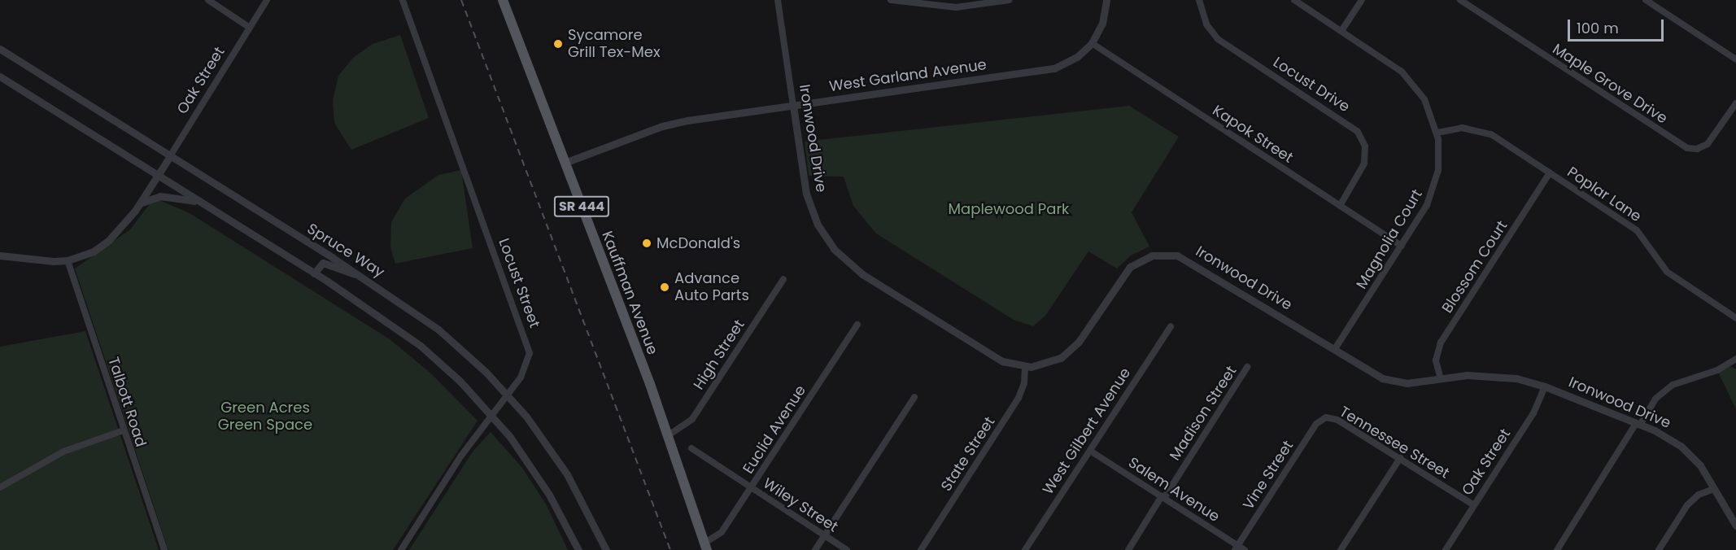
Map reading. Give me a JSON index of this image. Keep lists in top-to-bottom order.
{
  "streets": {
    "main road": ["SR 444", "Kauffman Avenue"],
    "street": [
      "West Garland Avenue",
      "Oak Street",
      "Maple Grove Drive",
      "Locust Drive",
      "Kapok Street",
      "Ironwood Drive",
      "Poplar Lane",
      "Magnolia Court",
      "Spruce Way",
      "Blossom Court",
      "Locust Street",
      "High Street",
      "Talbott Road",
      "Madison Street",
      "Euclid Avenue",
      "West Gilbert Avenue",
      "Tennessee Street",
      "State Street",
      "Vine Street",
      "Salem Avenue",
      "Wiley Street"
    ]
  },
  "crossings": [
    ["West Garland Avenue", "Kapok Street"],
    ["West Garland Avenue", "Ironwood Drive"],
    ["West Garland Avenue", "Kauffman Avenue"],
    ["Oak Street", "Ironwood Drive"],
    ["Oak Street", "Spruce Way"],
    ["Oak Street", "Talbott Road"],
    ["Oak Street", "Tennessee Street"],
    ["Locust Drive", "Kapok Street"],
    ["Kapok Street", "Magnolia Court"],
    ["Ironwood Drive", "Magnolia Court"],
    ["Ironwood Drive", "Blossom Court"],
    ["Ironwood Drive", "State Street"],
    ["Poplar Lane", "Magnolia Court"],
    ["Poplar Lane", "Blossom Court"],
    ["Spruce Way", "Locust Street"],
    ["Kauffman Avenue", "High Street"],
    ["Kauffman Avenue", "Euclid Avenue"],
    ["Madison Street", "Salem Avenue"],
    ["Euclid Avenue", "Wiley Street"],
    ["West Gilbert Avenue", "Salem Avenue"],
    ["Tennessee Street", "Vine Street"],
    ["Vine Street", "Salem Avenue"]
  ],
  "parks": ["Maplewood Park", "Green Acres Green Space"],
  "places": ["Sycamore Grill Tex-Mex", "McDonald's", "Advance Auto Parts"],
  "scale_bar": "100 m"
}
